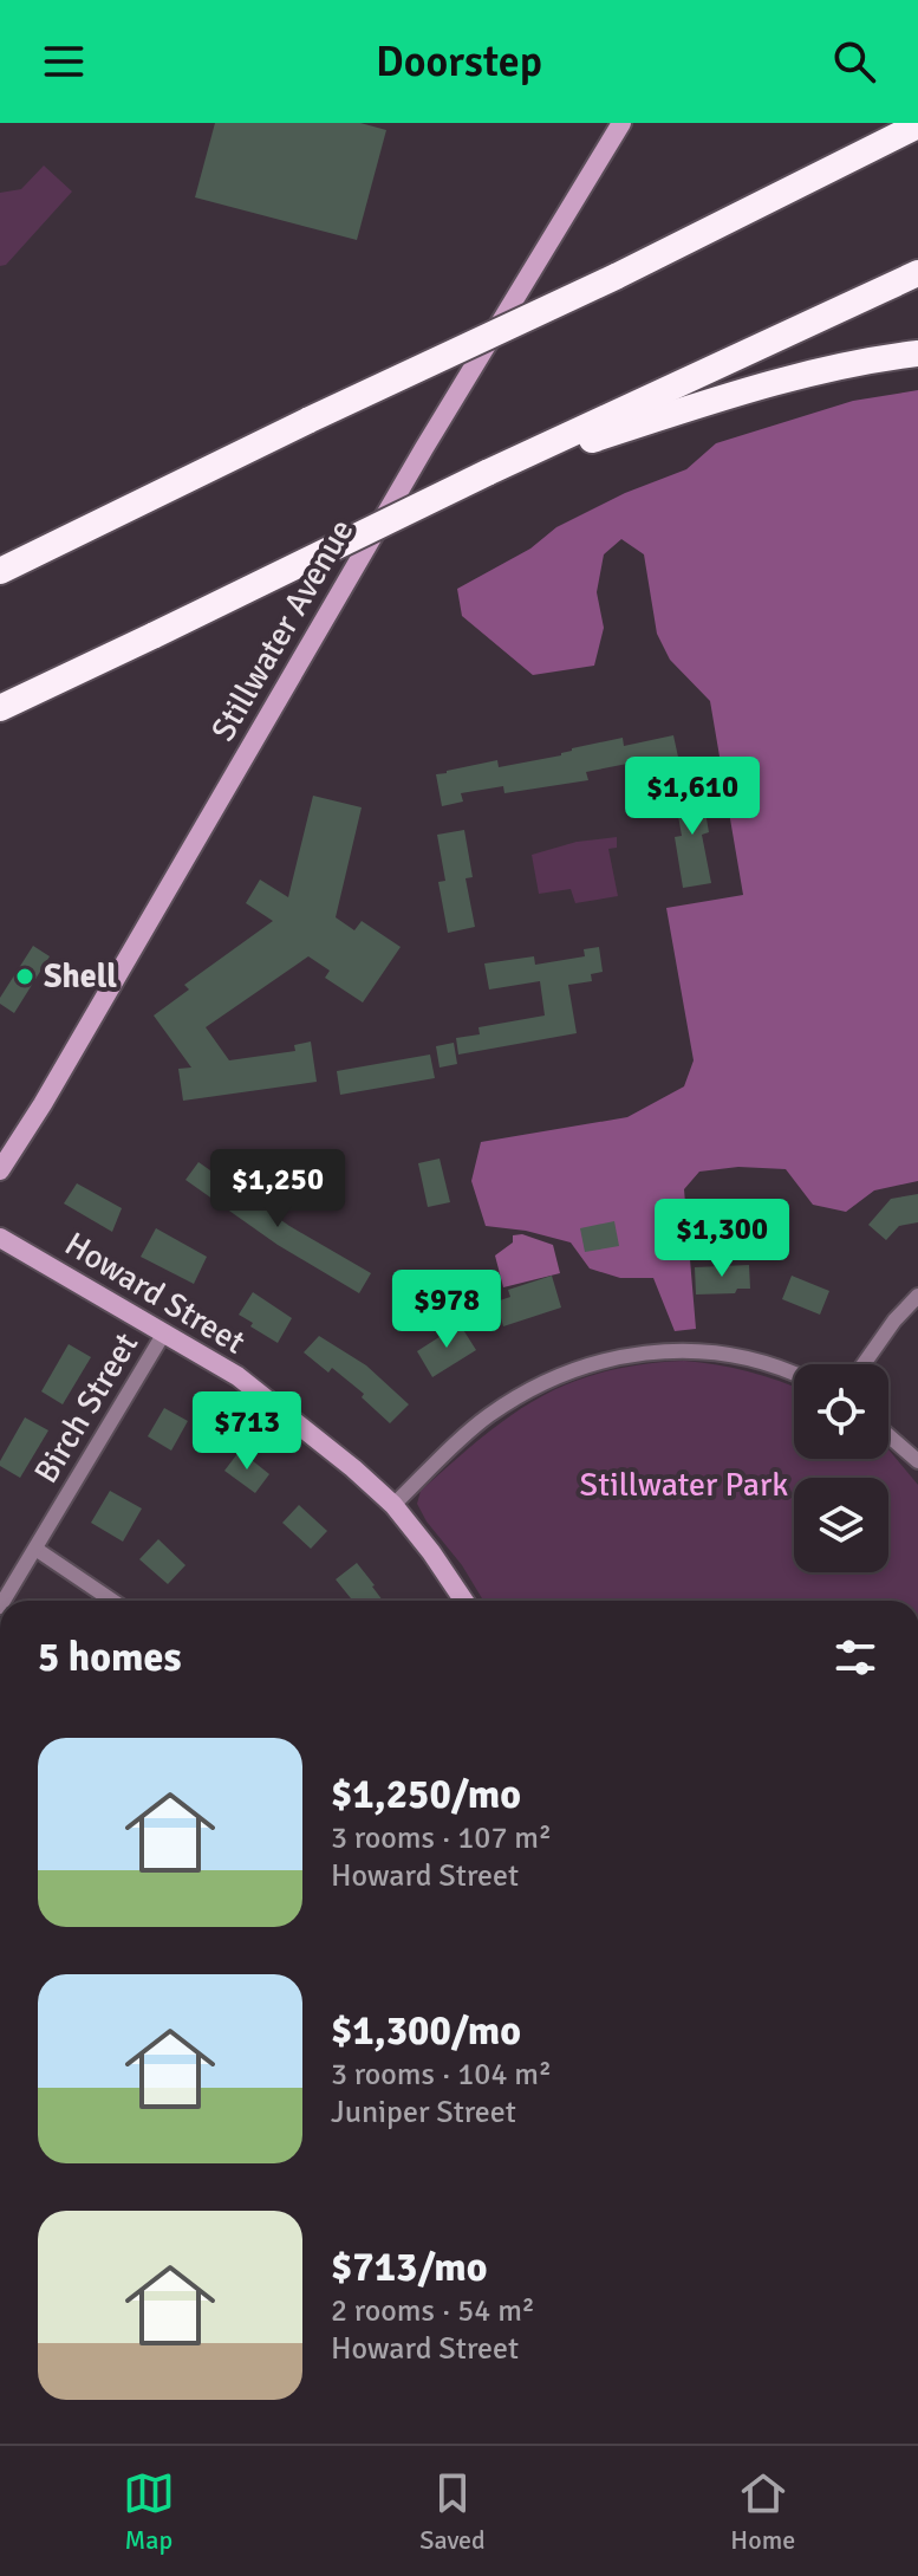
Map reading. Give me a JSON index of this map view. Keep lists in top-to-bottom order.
{
  "streets": {
    "main road": ["Stillwater Avenue", "Howard Street"],
    "street": ["Birch Street"]
  },
  "crossings": [
    ["Howard Street", "Birch Street"]
  ],
  "parks": ["Stillwater Park"],
  "places": ["Shell"],
  "page": {
    "header": "Doorstep",
    "price": [
      "$1,610",
      "$1,250",
      "$1,300",
      "$978",
      "$713"
    ],
    "heading": "5 homes",
    "list": [
      {
        "name": "$1,250/mo",
        "note": "3 rooms · 107 m² · Howard Street"
      },
      {
        "name": "$1,300/mo",
        "note": "3 rooms · 104 m² · Juniper Street"
      },
      {
        "name": "$713/mo",
        "note": "2 rooms · 54 m² · Howard Street"
      }
    ],
    "tabs": ["Map", "Saved", "Home"]
  }
}
